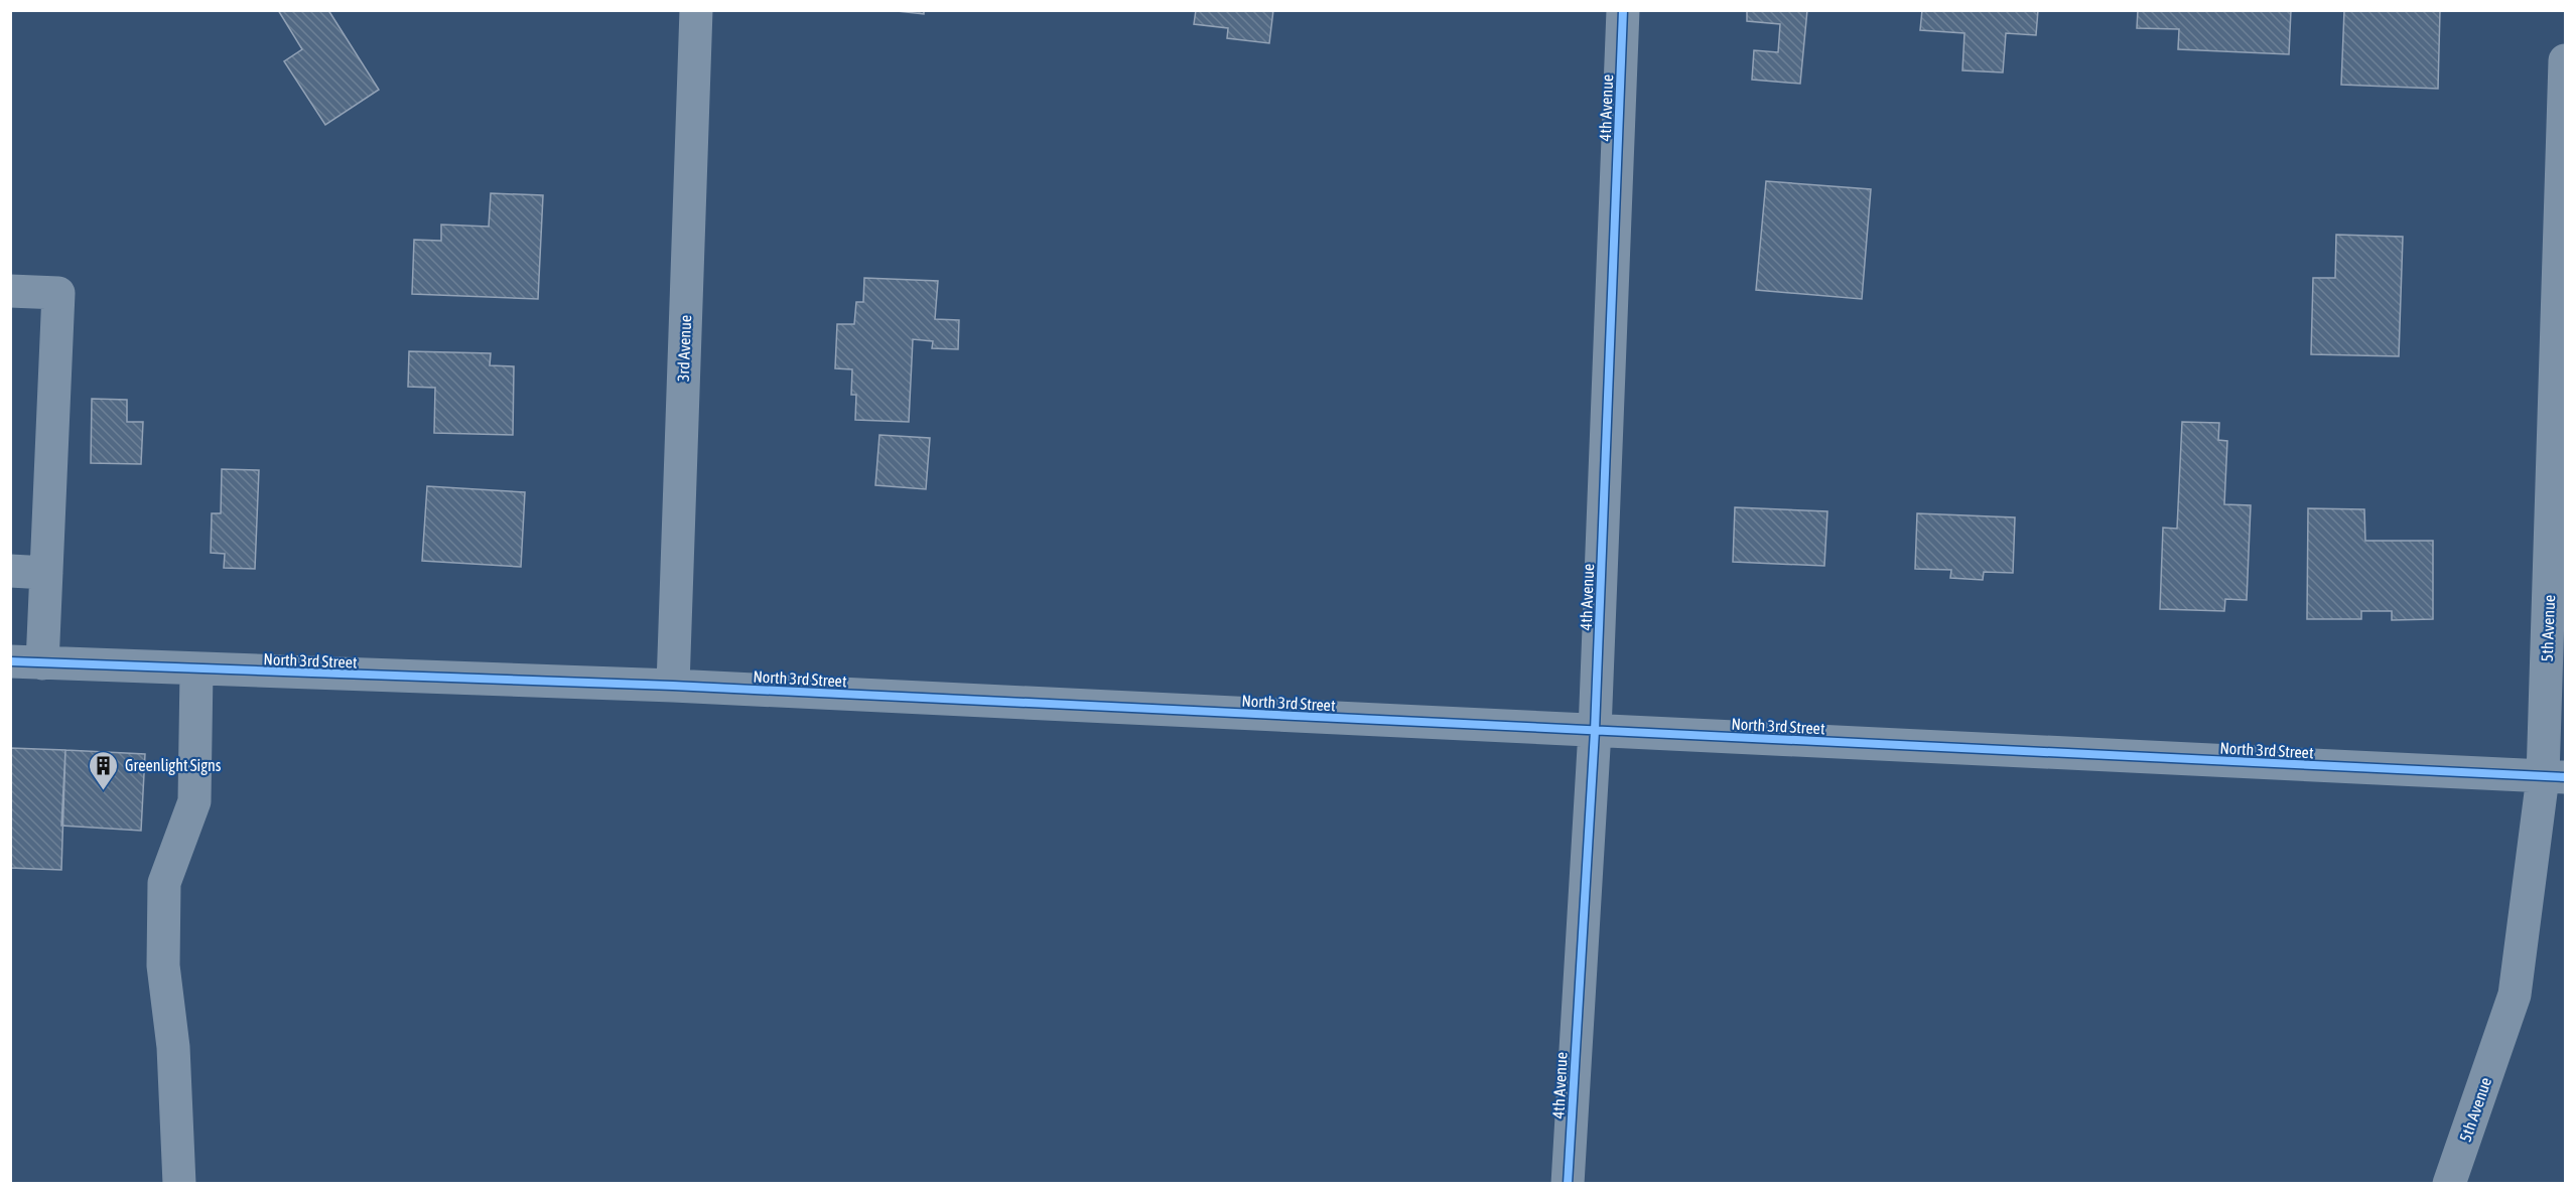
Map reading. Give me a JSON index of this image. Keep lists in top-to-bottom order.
{
  "streets": {
    "street": [
      "4th Avenue",
      "3rd Avenue",
      "5th Avenue",
      "North 3rd Street"
    ]
  },
  "crossings": [
    ["4th Avenue", "North 3rd Street"],
    ["3rd Avenue", "North 3rd Street"],
    ["5th Avenue", "North 3rd Street"]
  ],
  "places": {
    "building": ["Greenlight Signs"]
  }
}
